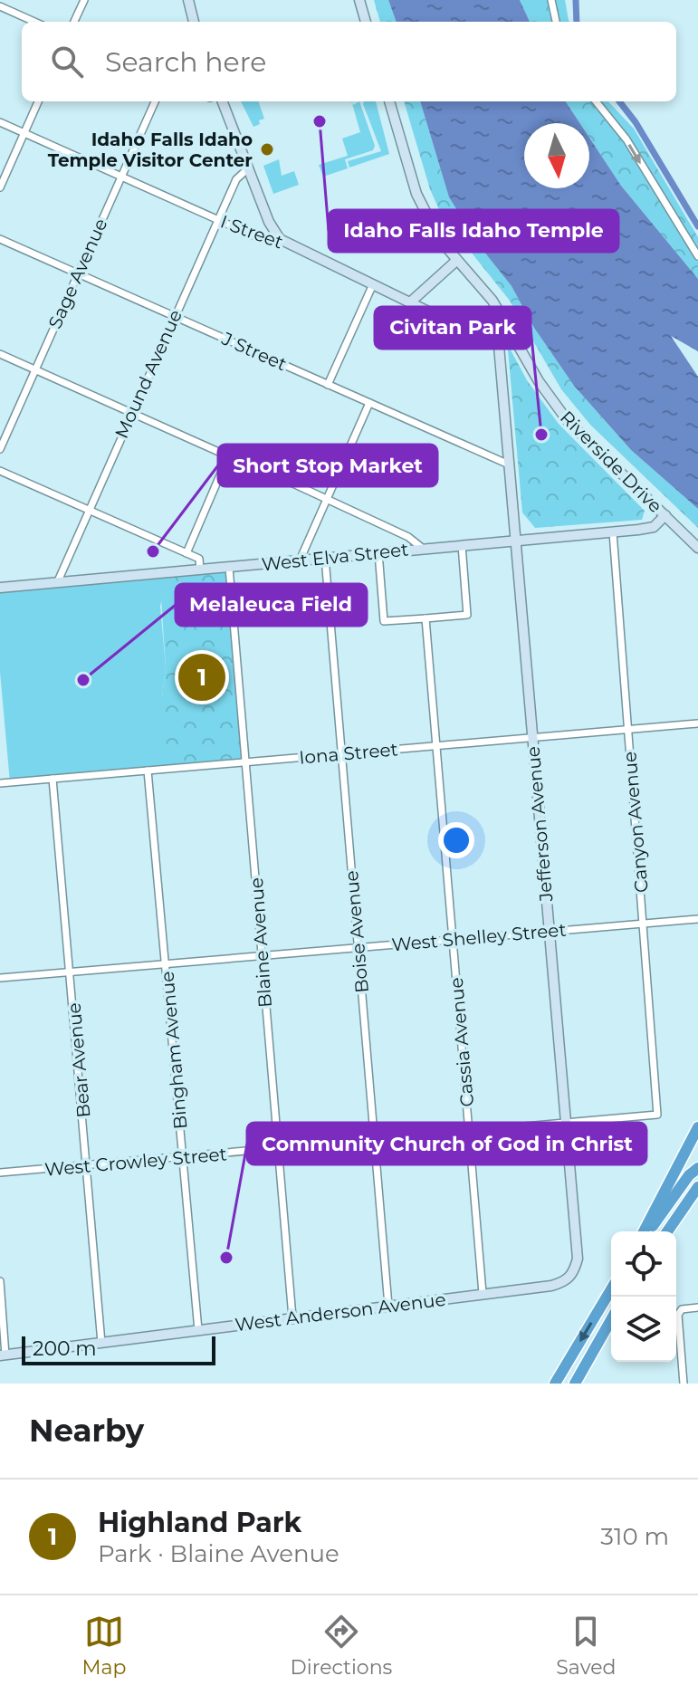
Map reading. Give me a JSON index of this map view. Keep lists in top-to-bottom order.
{
  "streets": {
    "street": [
      "I Street",
      "Sage Avenue",
      "J Street",
      "Mound Avenue",
      "Riverside Drive",
      "West Elva Street",
      "Iona Street",
      "Canyon Avenue",
      "Jefferson Avenue",
      "Boise Avenue",
      "West Shelley Street",
      "Blaine Avenue",
      "Cassia Avenue",
      "Bingham Avenue",
      "Bear Avenue",
      "West Crowley Street",
      "West Anderson Avenue"
    ]
  },
  "crossings": [
    ["I Street", "Sage Avenue"],
    ["I Street", "Mound Avenue"],
    ["I Street", "Jefferson Avenue"],
    ["Sage Avenue", "J Street"],
    ["J Street", "Mound Avenue"],
    ["J Street", "Jefferson Avenue"],
    ["Mound Avenue", "West Elva Street"],
    ["Riverside Drive", "West Elva Street"],
    ["West Elva Street", "Canyon Avenue"],
    ["West Elva Street", "Jefferson Avenue"],
    ["West Elva Street", "Boise Avenue"],
    ["West Elva Street", "Blaine Avenue"],
    ["Iona Street", "Canyon Avenue"],
    ["Iona Street", "Jefferson Avenue"],
    ["Iona Street", "Boise Avenue"],
    ["Iona Street", "Blaine Avenue"],
    ["Iona Street", "Cassia Avenue"],
    ["Iona Street", "Bingham Avenue"],
    ["Iona Street", "Bear Avenue"],
    ["Canyon Avenue", "West Shelley Street"],
    ["Canyon Avenue", "West Crowley Street"],
    ["Jefferson Avenue", "West Shelley Street"],
    ["Jefferson Avenue", "West Crowley Street"],
    ["Jefferson Avenue", "West Anderson Avenue"],
    ["Boise Avenue", "West Shelley Street"],
    ["Boise Avenue", "West Crowley Street"],
    ["Boise Avenue", "West Anderson Avenue"],
    ["West Shelley Street", "Blaine Avenue"],
    ["West Shelley Street", "Cassia Avenue"],
    ["West Shelley Street", "Bingham Avenue"],
    ["West Shelley Street", "Bear Avenue"],
    ["Blaine Avenue", "West Crowley Street"],
    ["Blaine Avenue", "West Anderson Avenue"],
    ["Cassia Avenue", "West Crowley Street"],
    ["Cassia Avenue", "West Anderson Avenue"],
    ["Bingham Avenue", "West Crowley Street"],
    ["Bingham Avenue", "West Anderson Avenue"],
    ["Bear Avenue", "West Crowley Street"],
    ["Bear Avenue", "West Anderson Avenue"]
  ],
  "places": [
    "Idaho Falls Idaho Temple",
    "Idaho Falls Idaho Temple Visitor Center",
    "Civitan Park",
    "Short Stop Market",
    "Melaleuca Field",
    "Community Church of God in Christ"
  ],
  "scale_bar": "200 m",
  "north": "bottom",
  "page": {
    "search": "Search here",
    "pins": "1",
    "scale": "200 m",
    "heading": "Nearby",
    "list": [
      {
        "mark": "1",
        "name": "Highland Park",
        "note": "Park · Blaine Avenue",
        "value": "310 m"
      }
    ],
    "nav": ["Map", "Directions", "Saved"]
  }
}
